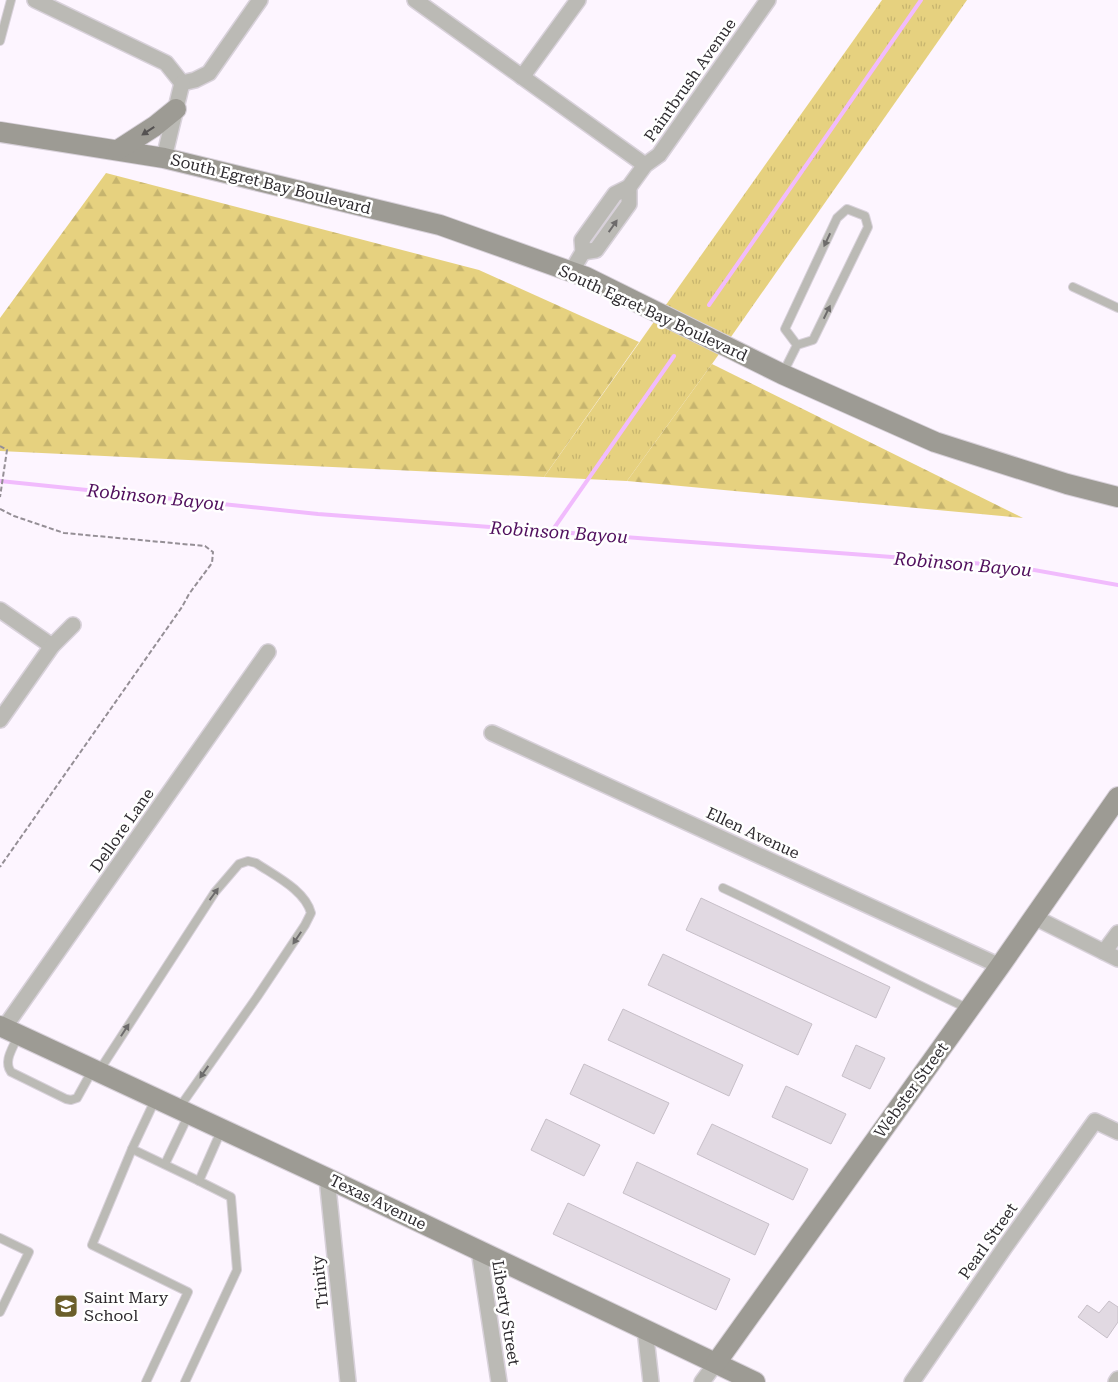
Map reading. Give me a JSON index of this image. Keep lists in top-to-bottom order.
{
  "streets": {
    "street": [
      "Paintbrush Avenue",
      "South Egret Bay Boulevard",
      "Dellore Lane",
      "Ellen Avenue",
      "Webster Street",
      "Texas Avenue",
      "Pearl Street",
      "Trinity",
      "Liberty Street"
    ]
  },
  "crossings": [
    ["Paintbrush Avenue", "South Egret Bay Boulevard"],
    ["Dellore Lane", "Texas Avenue"],
    ["Ellen Avenue", "Webster Street"],
    ["Webster Street", "Texas Avenue"],
    ["Texas Avenue", "Trinity"],
    ["Texas Avenue", "Liberty Street"]
  ],
  "water": ["Robinson Bayou"],
  "places": {
    "school or university": ["Saint Mary School"]
  }
}
